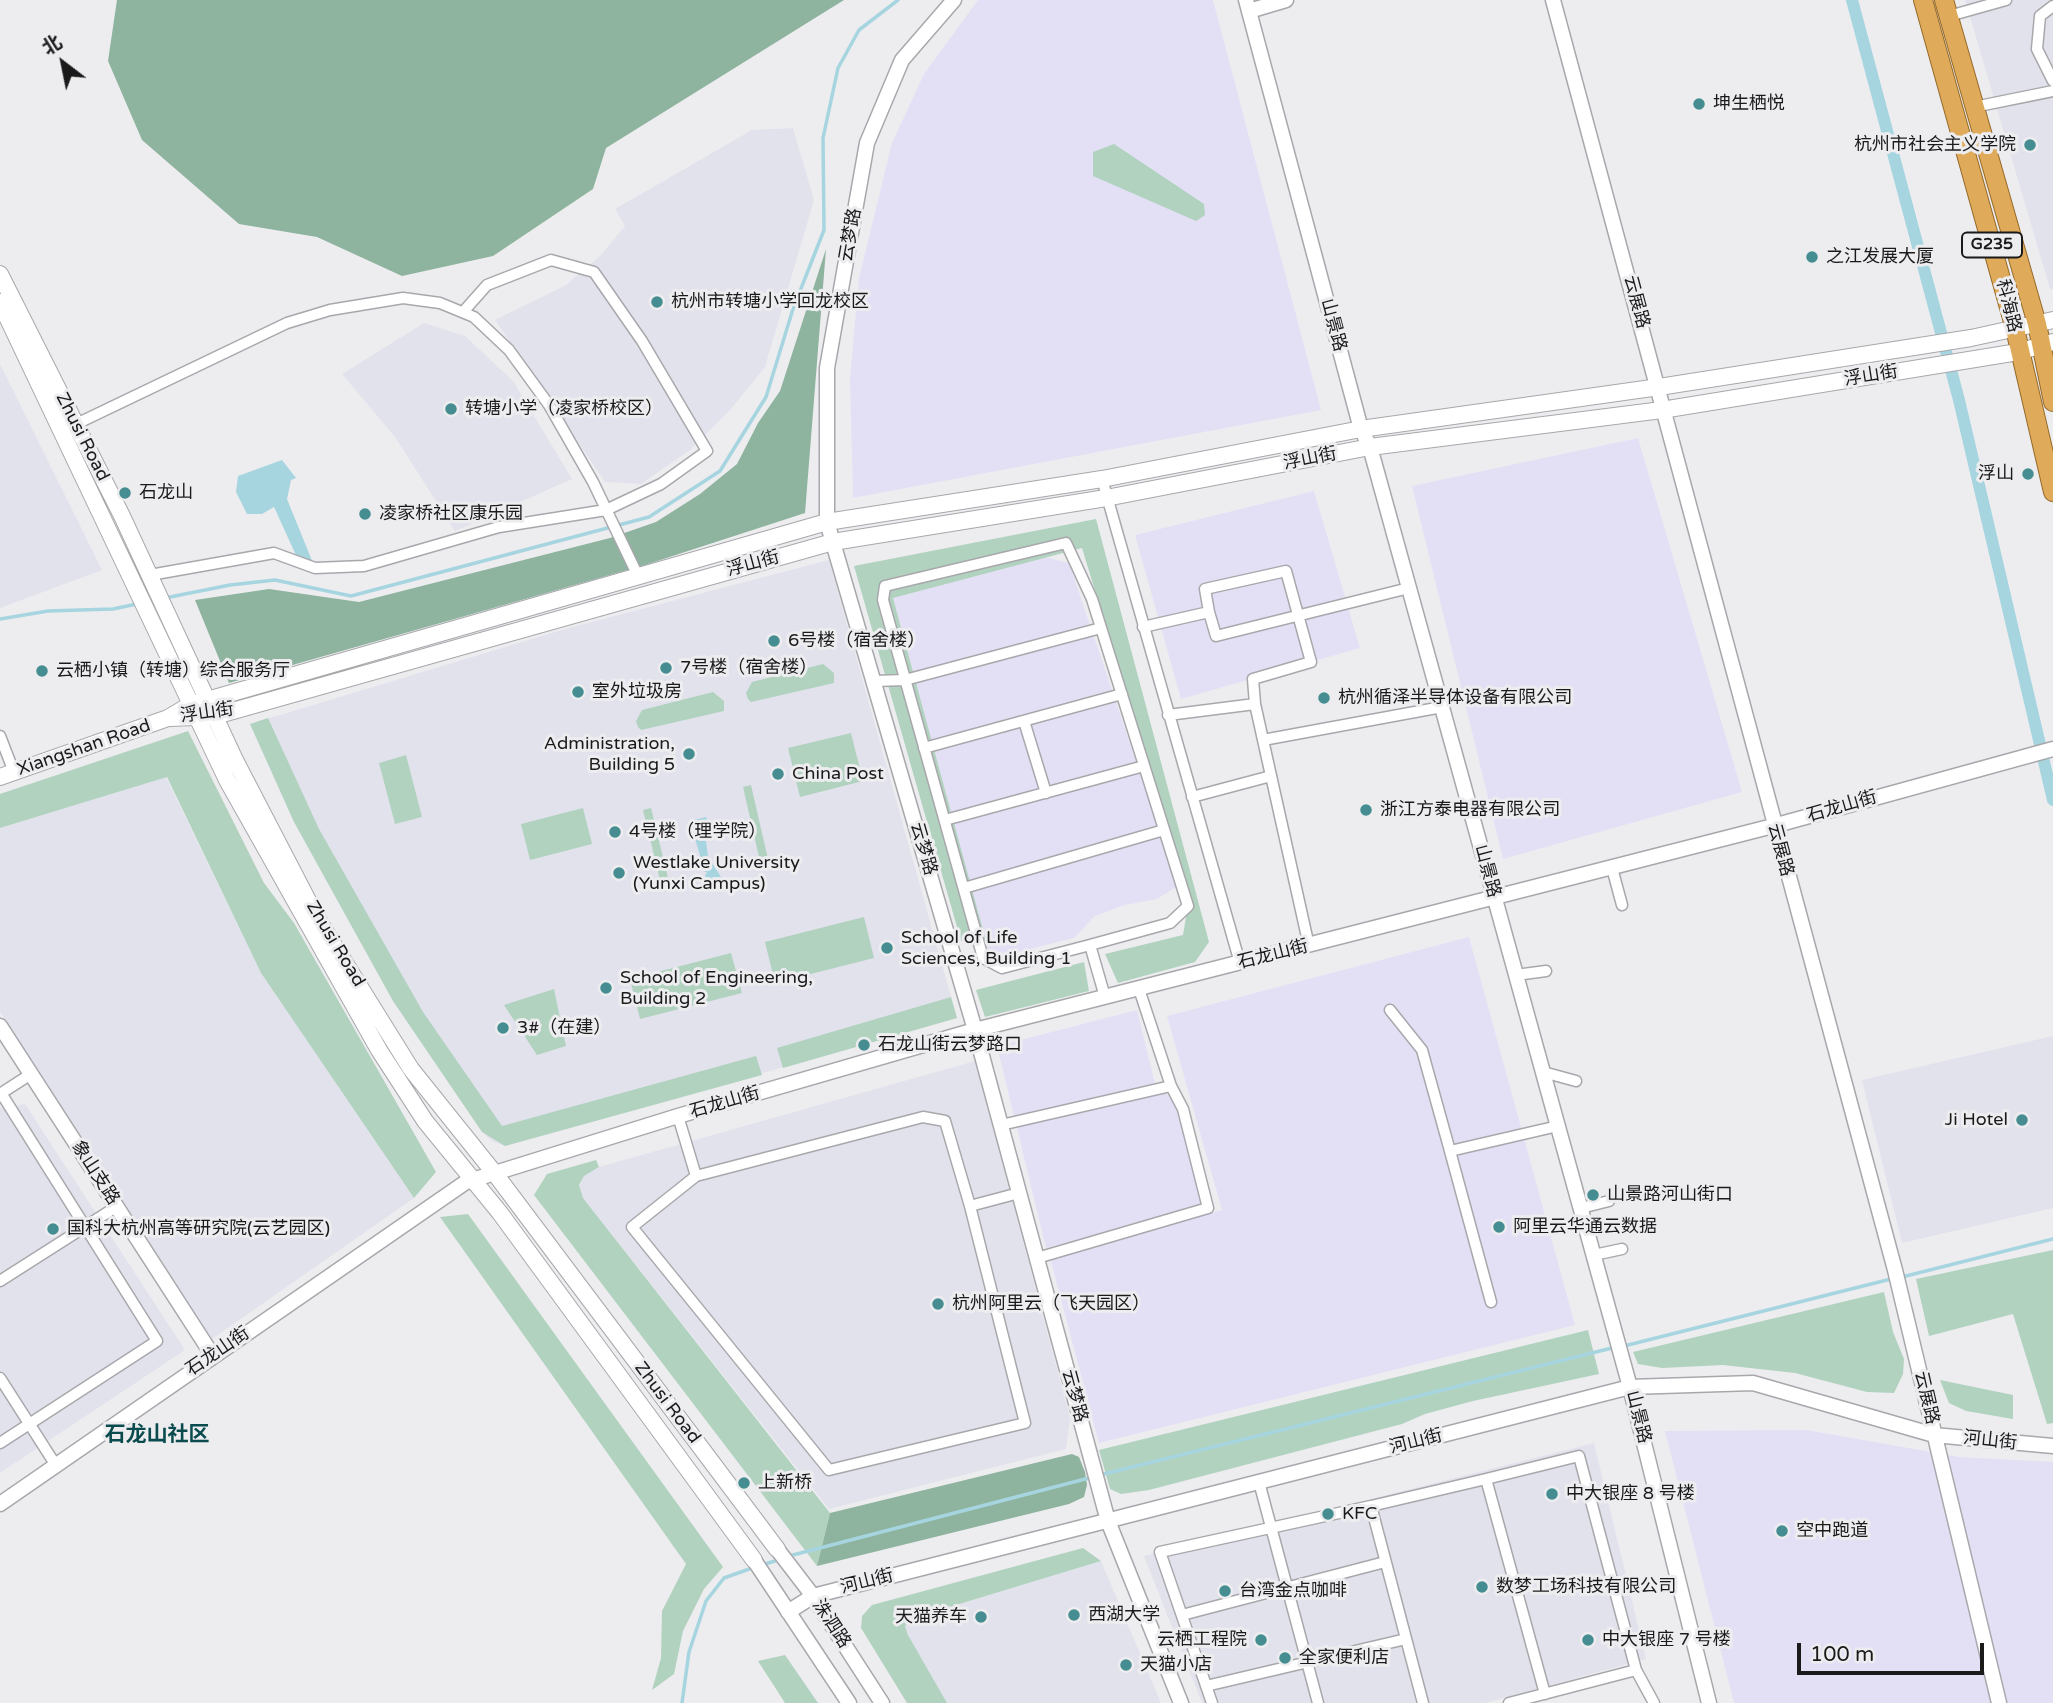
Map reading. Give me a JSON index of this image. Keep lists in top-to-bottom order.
{
  "streets": {
    "highway": ["G235", "科海路"],
    "main road": ["浮山街", "Zhusi Road", "Xiangshan Road"],
    "street": [
      "云梦路",
      "云展路",
      "山景路",
      "石龙山街",
      "象山支路",
      "河山街",
      "洙泗路"
    ]
  },
  "crossings": [
    ["云梦路", "浮山街"],
    ["云梦路", "石龙山街"],
    ["云梦路", "河山街"],
    ["云展路", "浮山街"],
    ["云展路", "石龙山街"],
    ["云展路", "河山街"],
    ["科海路", "浮山街"],
    ["山景路", "浮山街"],
    ["山景路", "石龙山街"],
    ["山景路", "河山街"],
    ["浮山街", "Zhusi Road"],
    ["浮山街", "Xiangshan Road"],
    ["Zhusi Road", "石龙山街"],
    ["Zhusi Road", "洙泗路"],
    ["石龙山街", "象山支路"],
    ["河山街", "洙泗路"]
  ],
  "districts": ["石龙山社区"],
  "places": [
    "坤生栖悦",
    "杭州市社会主义学院",
    "之江发展大厦",
    "杭州市转塘小学回龙校区",
    "转塘小学（凌家桥校区）",
    "浮山",
    "石龙山",
    "凌家桥社区康乐园",
    "6号楼（宿舍楼）",
    "7号楼（宿舍楼）",
    "云栖小镇（转塘）综合服务厅",
    "室外垃圾房",
    "杭州循泽半导体设备有限公司",
    "Administration, Building 5",
    "China Post",
    "浙江方泰电器有限公司",
    "4号楼（理学院）",
    "Westlake University (Yunxi Campus)",
    "School of Life Sciences, Building 1",
    "School of Engineering, Building 2",
    "3#（在建）",
    "石龙山街云梦路口",
    "Ji Hotel",
    "山景路河山街口",
    "阿里云华通云数据",
    "国科大杭州高等研究院(云艺园区)",
    "杭州阿里云（飞天园区）",
    "上新桥",
    "中大银座 8 号楼",
    "KFC",
    "空中跑道",
    "数梦工场科技有限公司",
    "台湾金点咖啡",
    "西湖大学",
    "天猫养车",
    "云栖工程院",
    "中大银座 7 号楼",
    "全家便利店",
    "天猫小店"
  ],
  "scale_bar": "100 m",
  "north": "top left"
}
